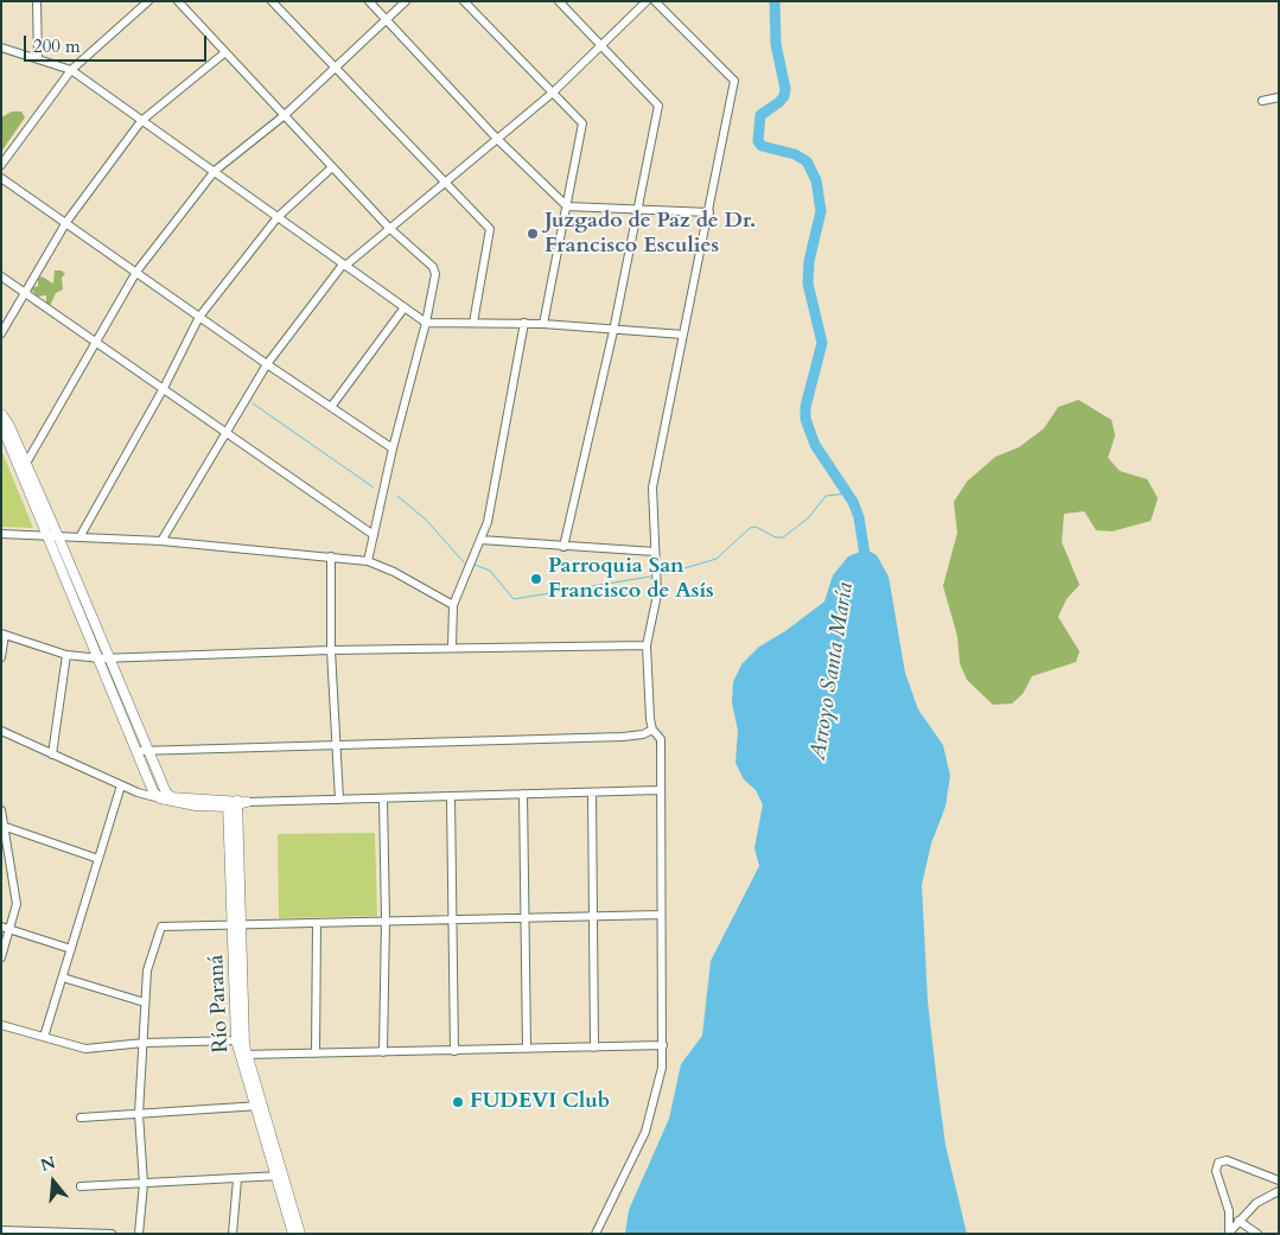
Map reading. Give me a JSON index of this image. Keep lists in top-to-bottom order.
{
  "streets": {
    "street": ["Río Paraná"]
  },
  "water": ["Arroyo Santa María"],
  "places": ["Juzgado de Paz de Dr. Francisco Esculies", "Parroquia San Francisco de Asís", "FUDEVI Club"],
  "scale_bar": "200 m",
  "north": "top"
}
